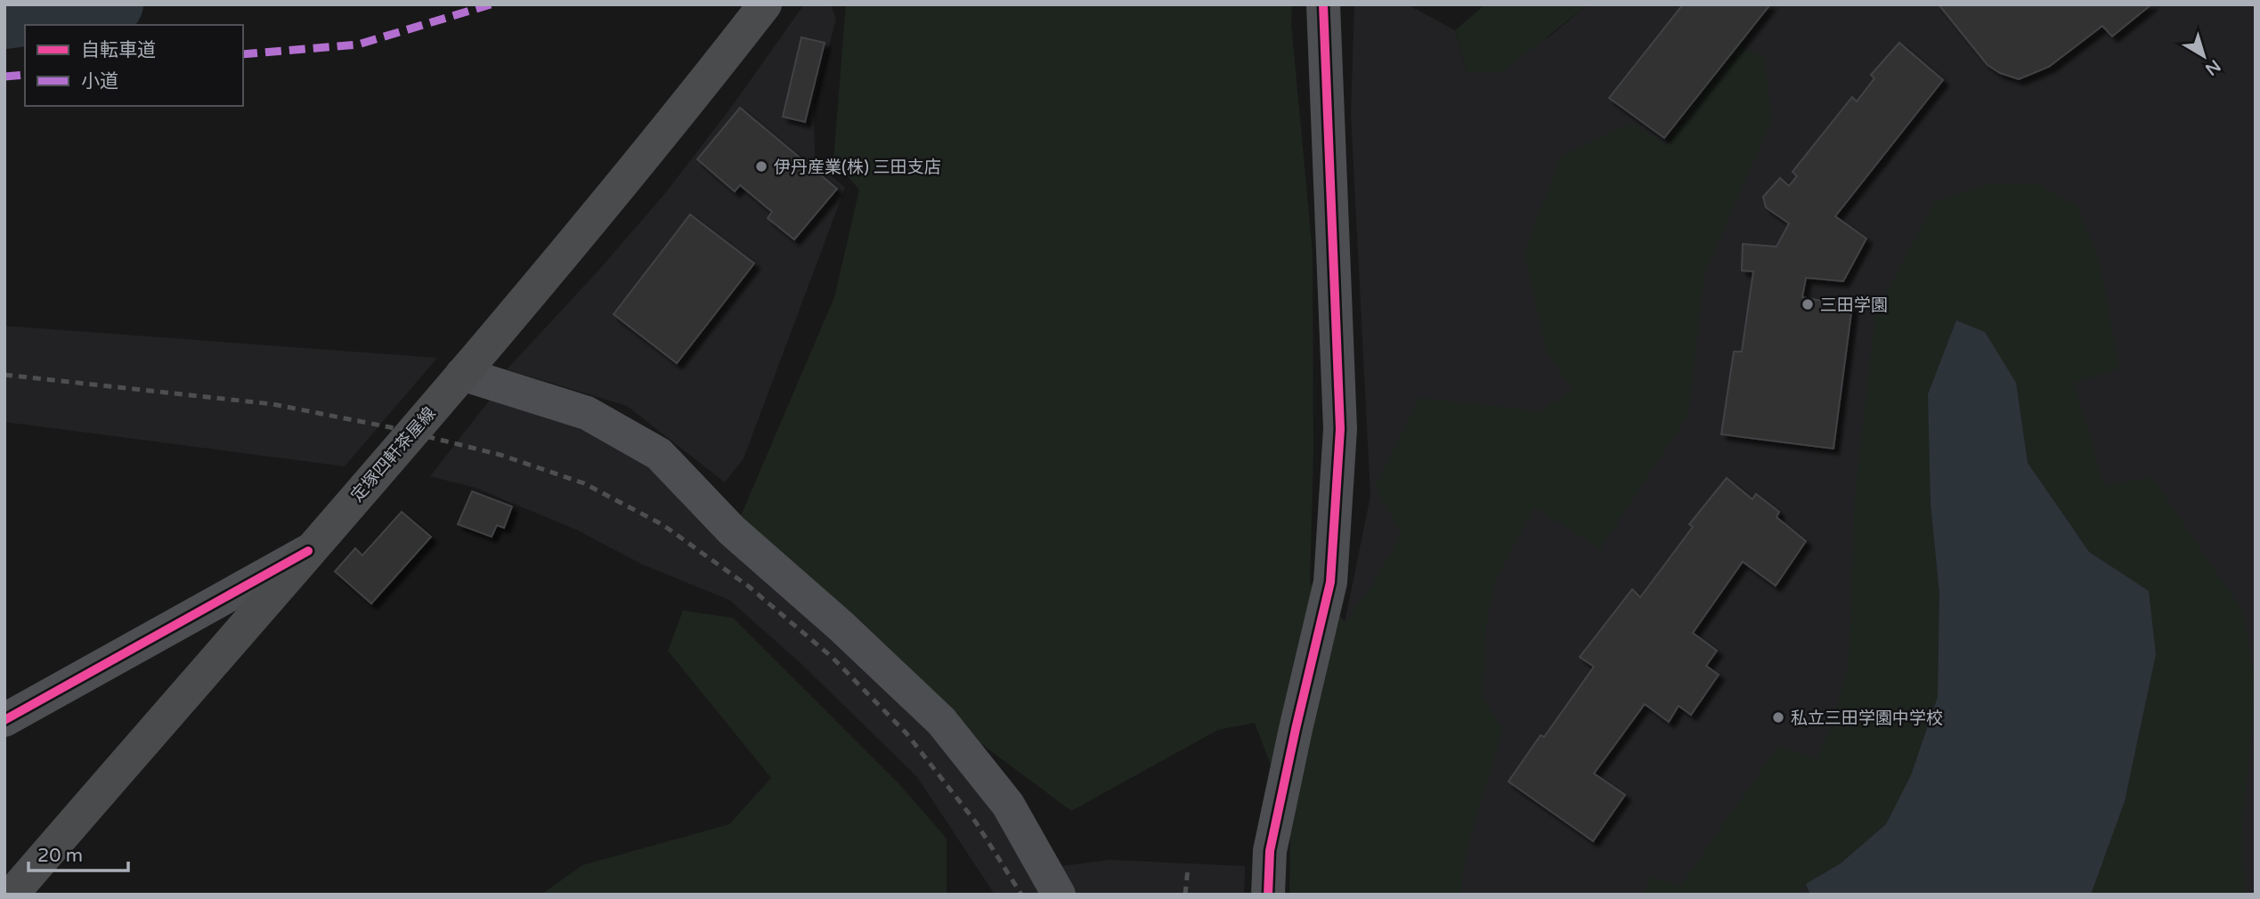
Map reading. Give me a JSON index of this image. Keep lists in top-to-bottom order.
{
  "streets": {
    "main road": ["定塚四軒茶屋線"]
  },
  "places": ["伊丹産業(株) 三田支店", "三田学園", "私立三田学園中学校"],
  "legend": ["自転車道", "小道"],
  "scale_bar": "20 m",
  "north": "bottom right"
}
